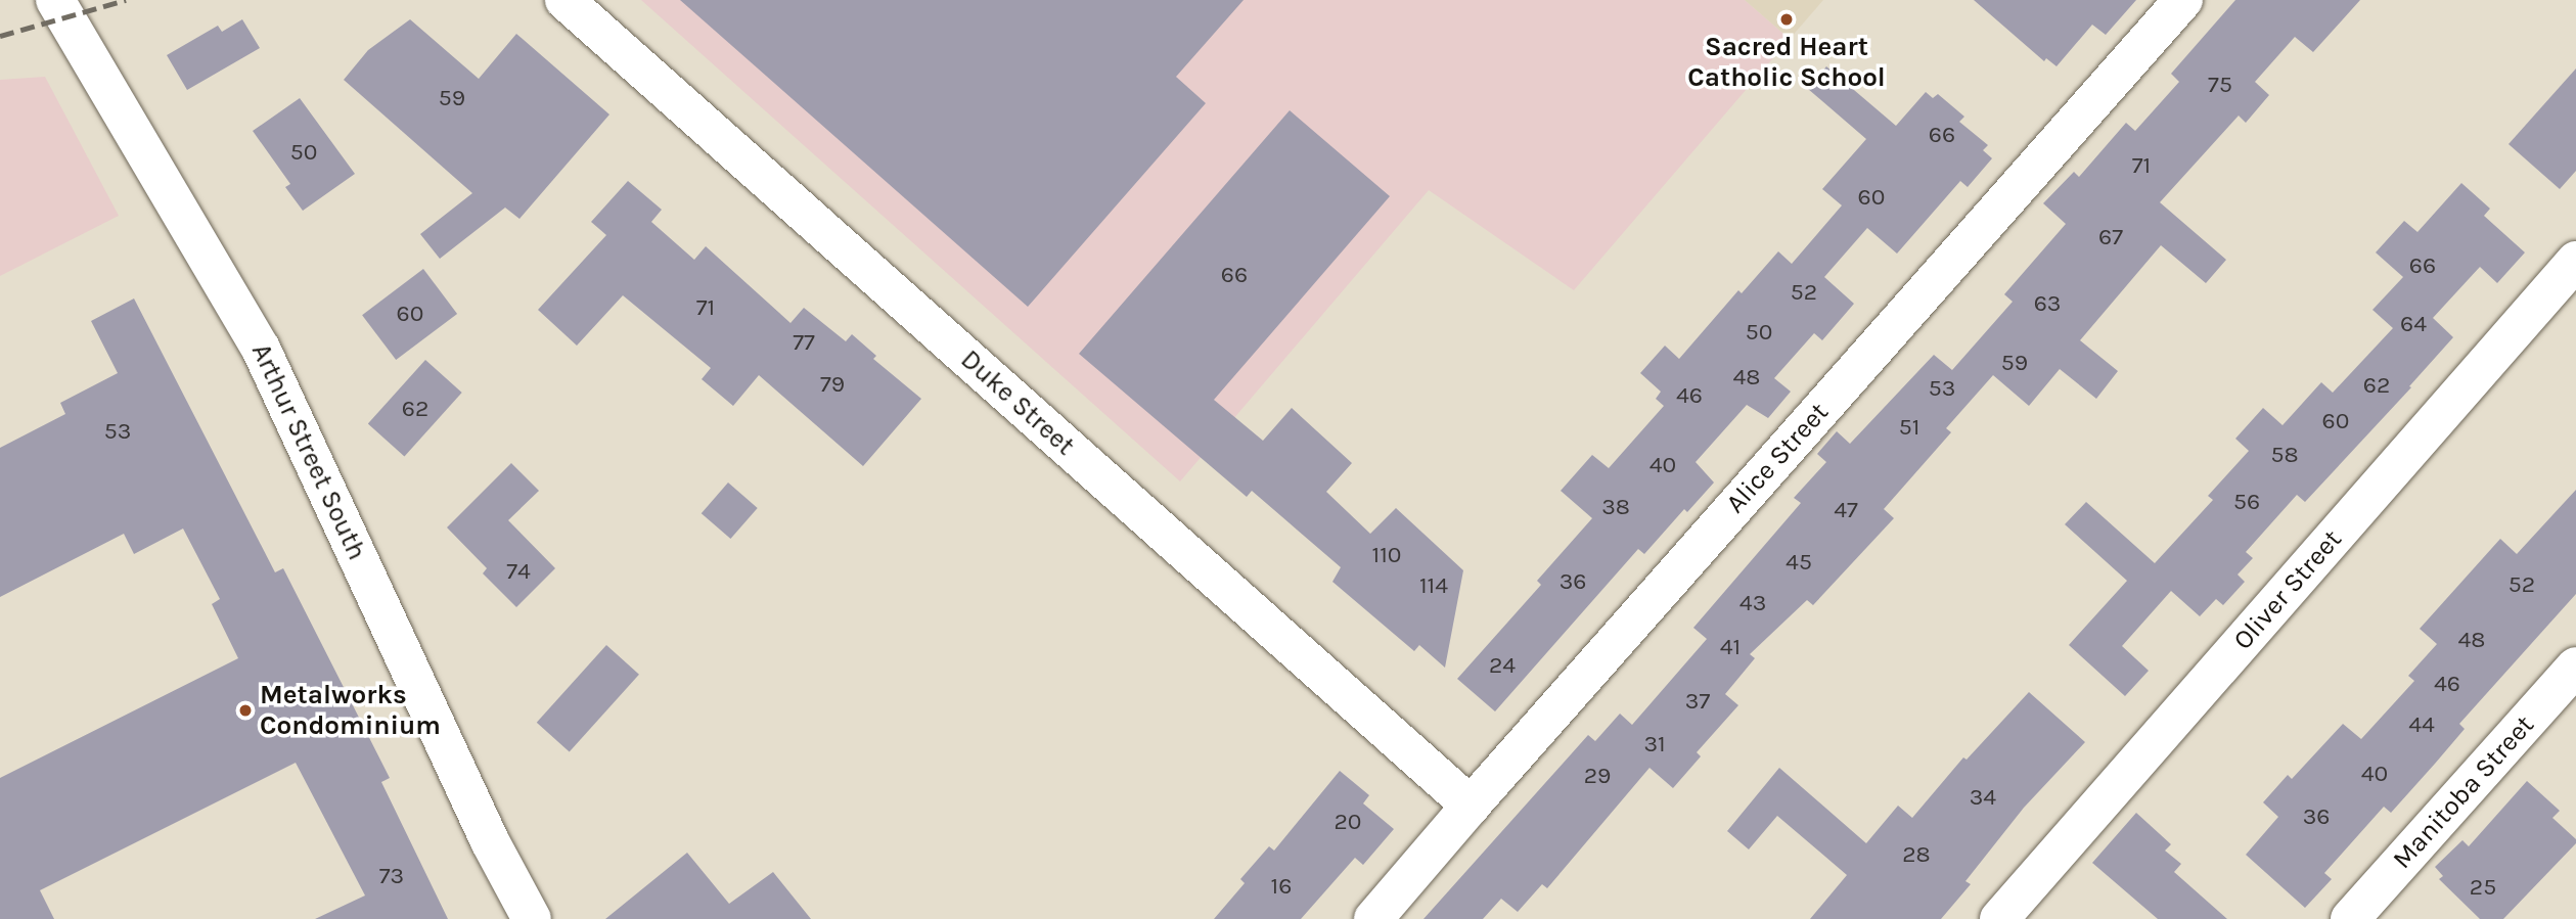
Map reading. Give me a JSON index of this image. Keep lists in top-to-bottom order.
{
  "streets": {
    "street": [
      "Duke Street",
      "Arthur Street South",
      "Alice Street",
      "Oliver Street",
      "Manitoba Street"
    ]
  },
  "crossings": [
    ["Duke Street", "Alice Street"]
  ],
  "places": ["Sacred Heart Catholic School", "Metalworks Condominium"],
  "house_numbers": [
    "75",
    "59",
    "66",
    "50",
    "71",
    "60",
    "67",
    "66",
    "66",
    "52",
    "63",
    "71",
    "60",
    "64",
    "50",
    "77",
    "59",
    "48",
    "79",
    "62",
    "53",
    "46",
    "62",
    "60",
    "51",
    "53",
    "58",
    "40",
    "56",
    "38",
    "47",
    "110",
    "45",
    "74",
    "36",
    "52",
    "114",
    "43",
    "48",
    "41",
    "24",
    "46",
    "37",
    "44",
    "31",
    "40",
    "29",
    "34",
    "36",
    "20",
    "28",
    "73",
    "16",
    "25"
  ]
}
